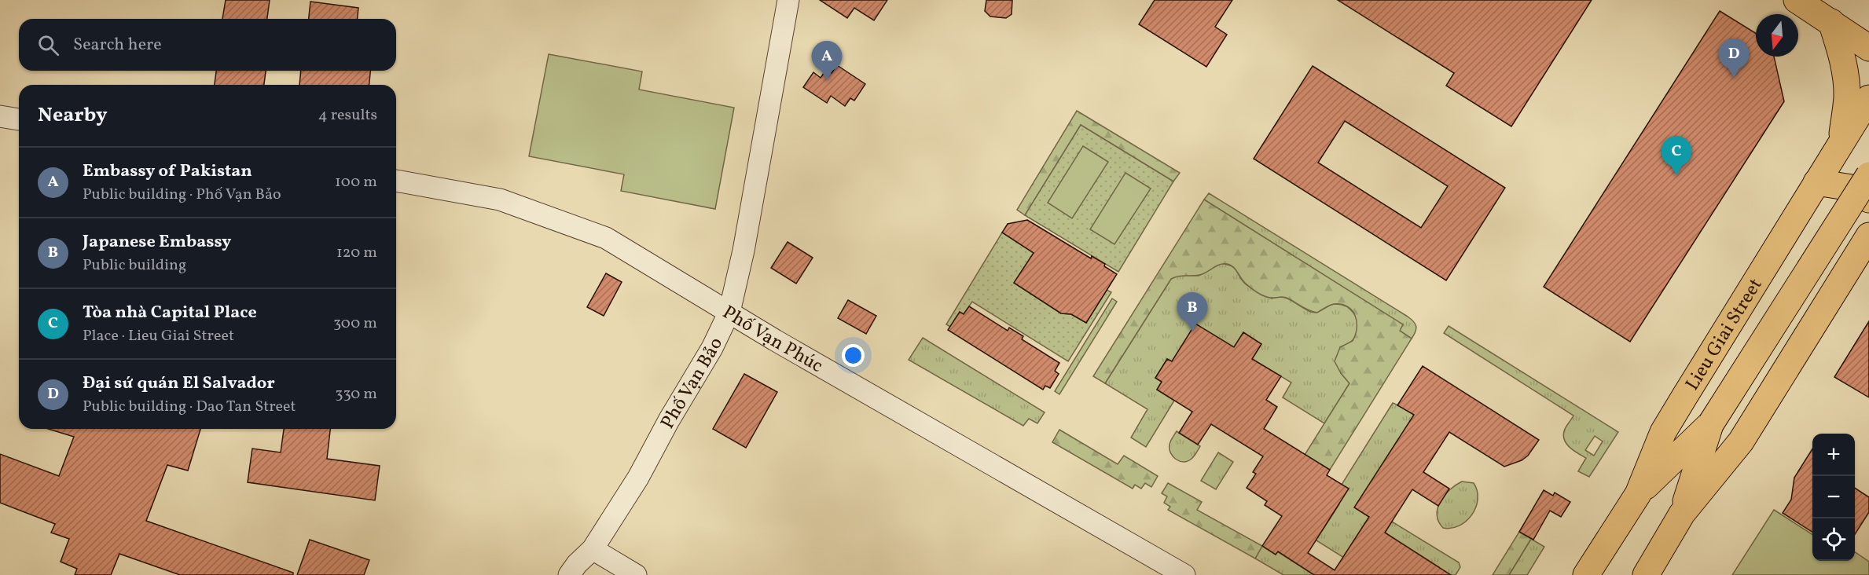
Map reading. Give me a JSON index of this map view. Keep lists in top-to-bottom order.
{
  "streets": {
    "main road": ["Lieu Giai Street"],
    "street": ["Phố Vạn Phúc", "Phố Vạn Bảo"]
  },
  "crossings": [
    ["Phố Vạn Phúc", "Phố Vạn Bảo"]
  ],
  "north": "bottom",
  "page": {
    "search": "Search here",
    "pins": [
      "D",
      "A",
      "C",
      "B"
    ],
    "heading": ["Nearby", "4 results"],
    "list": [
      {
        "mark": "A",
        "name": "Embassy of Pakistan",
        "note": "Public building · Phố Vạn Bảo",
        "value": "100 m"
      },
      {
        "mark": "B",
        "name": "Japanese Embassy",
        "note": "Public building",
        "value": "120 m"
      },
      {
        "mark": "C",
        "name": "Tòa nhà Capital Place",
        "note": "Place · Lieu Giai Street",
        "value": "300 m"
      },
      {
        "mark": "D",
        "name": "Đại sứ quán El Salvador",
        "note": "Public building · Dao Tan Street",
        "value": "330 m"
      }
    ],
    "map_buttons": ["+", "−"]
  }
}
